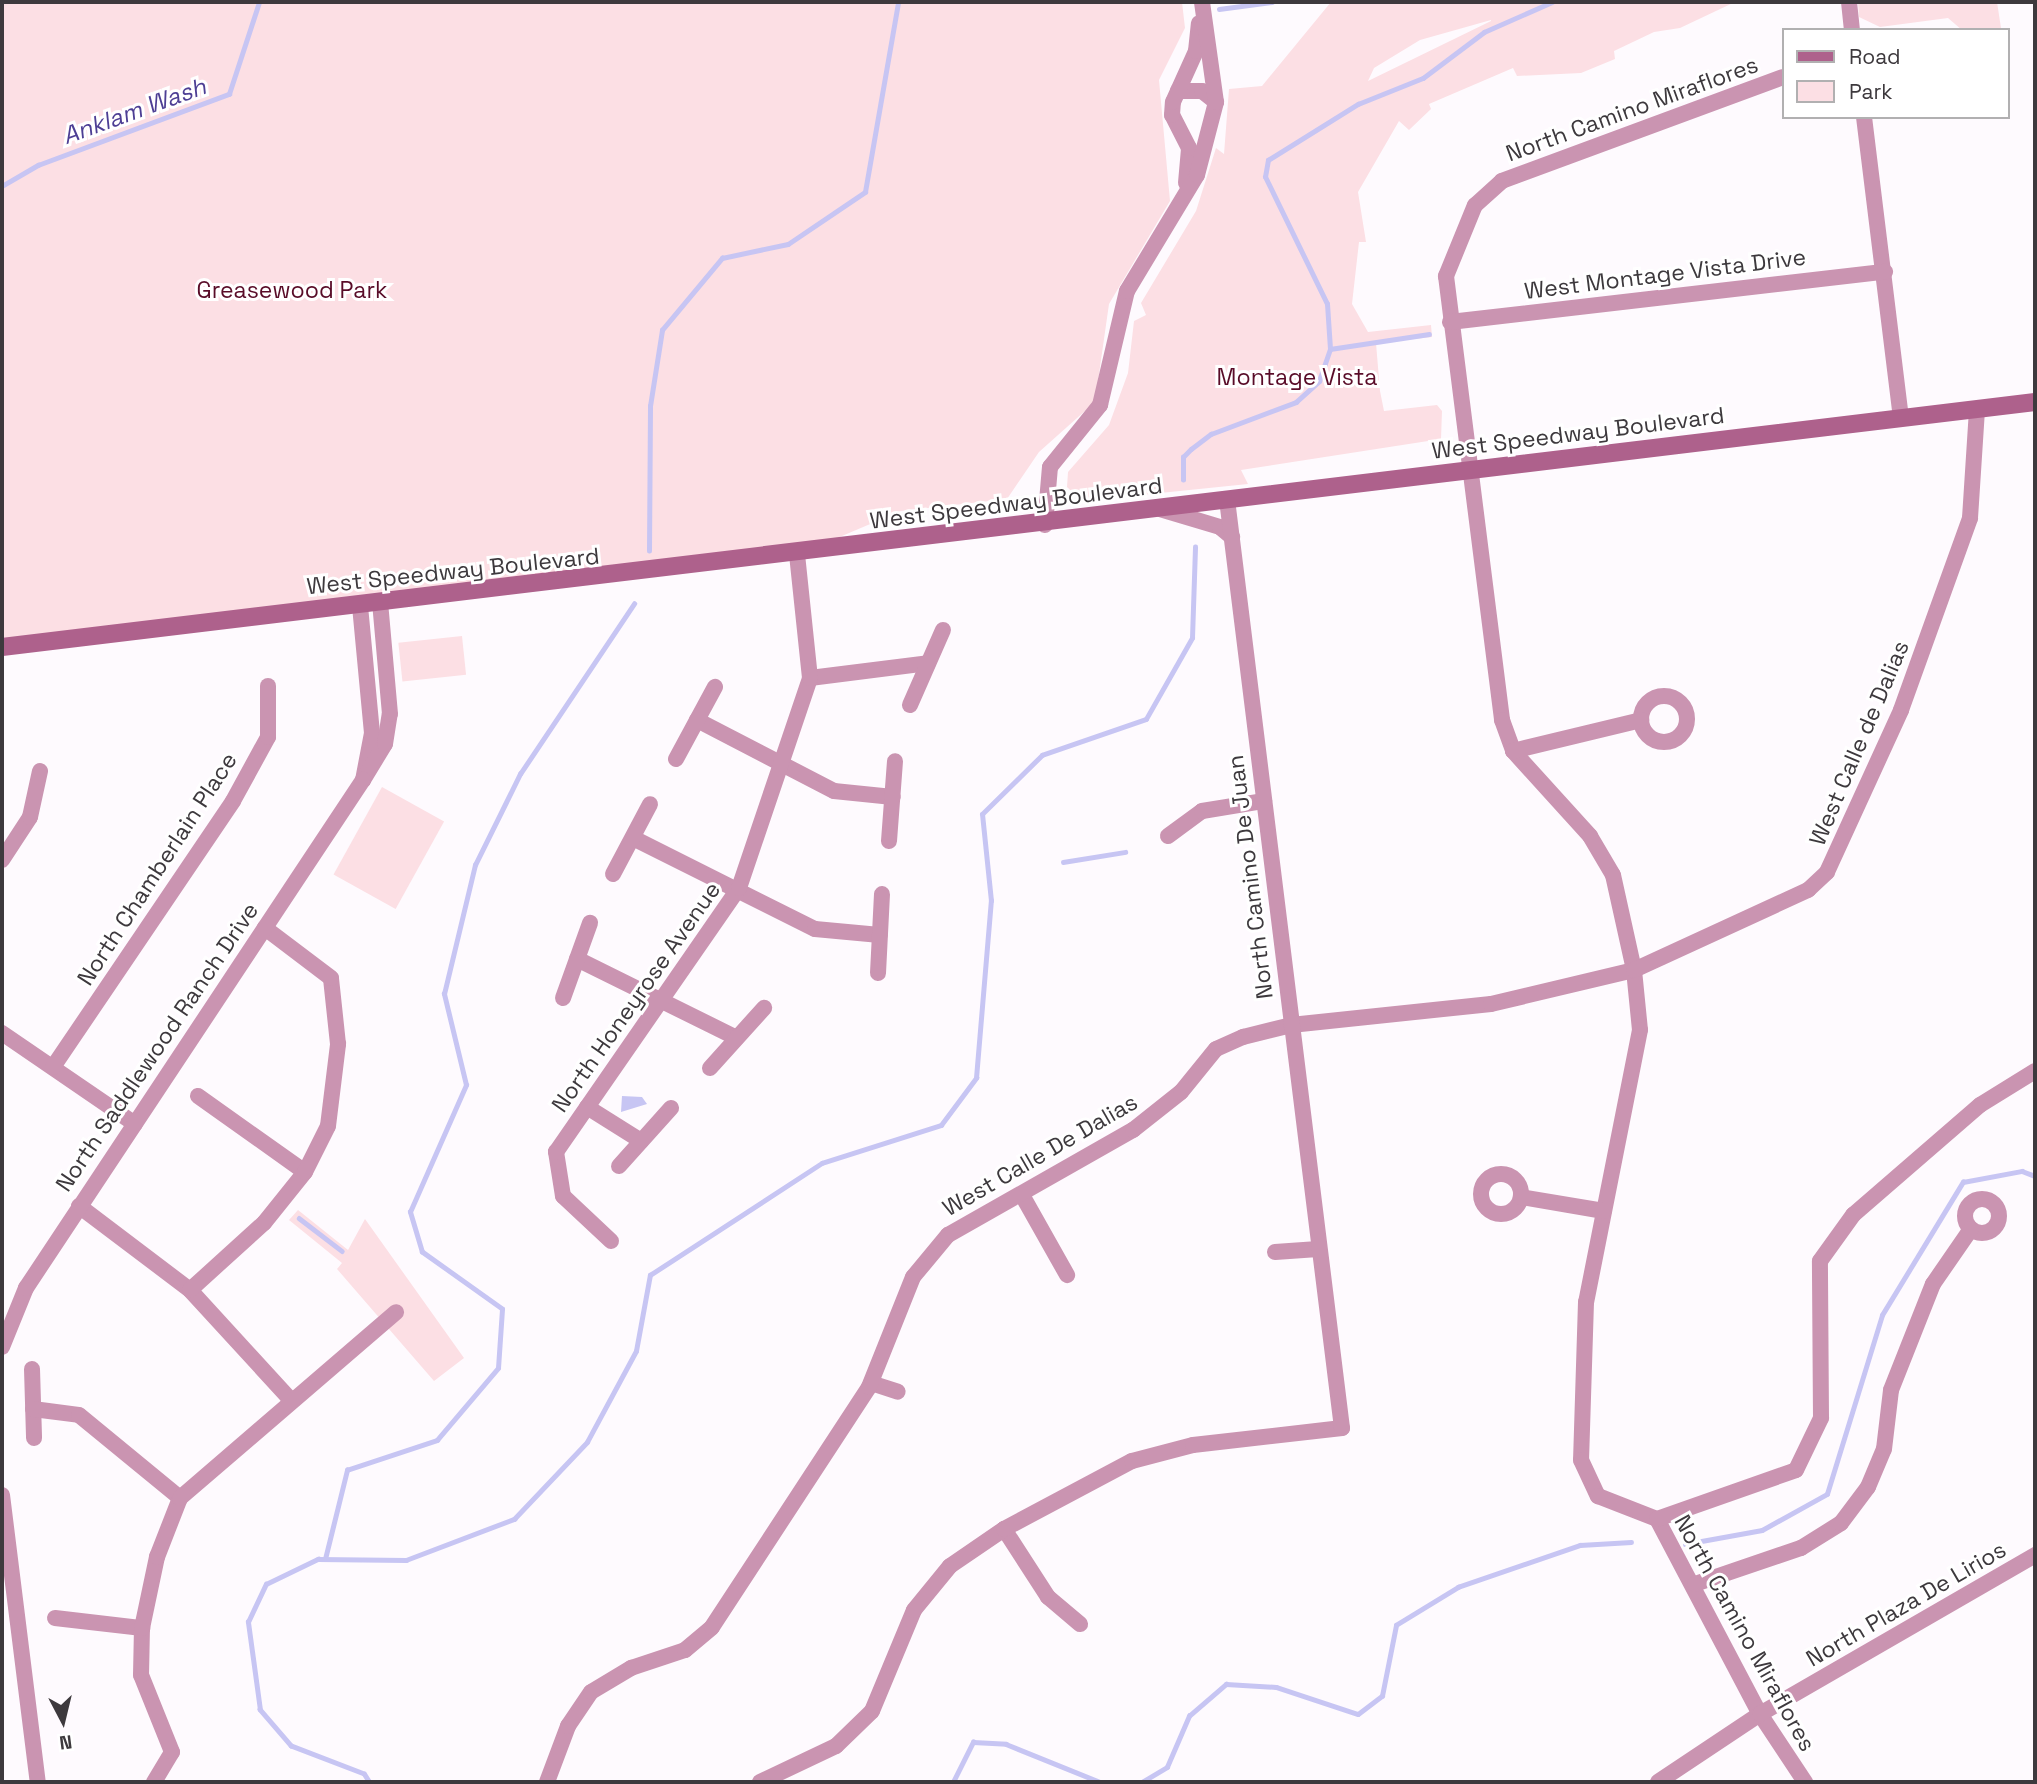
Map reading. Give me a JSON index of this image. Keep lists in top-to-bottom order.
{
  "streets": {
    "main road": ["West Speedway Boulevard"],
    "street": [
      "North Camino Miraflores",
      "West Montage Vista Drive",
      "West Calle de Dalias",
      "North Chamberlain Place",
      "North Camino De Juan",
      "North Honeyrose Avenue",
      "North Saddlewood Ranch Drive",
      "West Calle De Dalias",
      "North Plaza De Lirios"
    ]
  },
  "crossings": [
    ["North Camino Miraflores", "West Montage Vista Drive"],
    ["North Camino Miraflores", "West Speedway Boulevard"],
    ["North Camino Miraflores", "West Calle de Dalias"],
    ["North Camino Miraflores", "North Plaza De Lirios"],
    ["West Speedway Boulevard", "West Calle de Dalias"],
    ["West Speedway Boulevard", "North Camino De Juan"],
    ["West Speedway Boulevard", "North Honeyrose Avenue"],
    ["West Speedway Boulevard", "North Saddlewood Ranch Drive"],
    ["West Calle de Dalias", "North Camino De Juan"],
    ["West Calle de Dalias", "West Calle De Dalias"],
    ["North Camino De Juan", "West Calle De Dalias"]
  ],
  "water": ["Anklam Wash"],
  "parks": ["Greasewood Park", "Montage Vista"],
  "legend": ["Road", "Park"],
  "north": "bottom"
}
